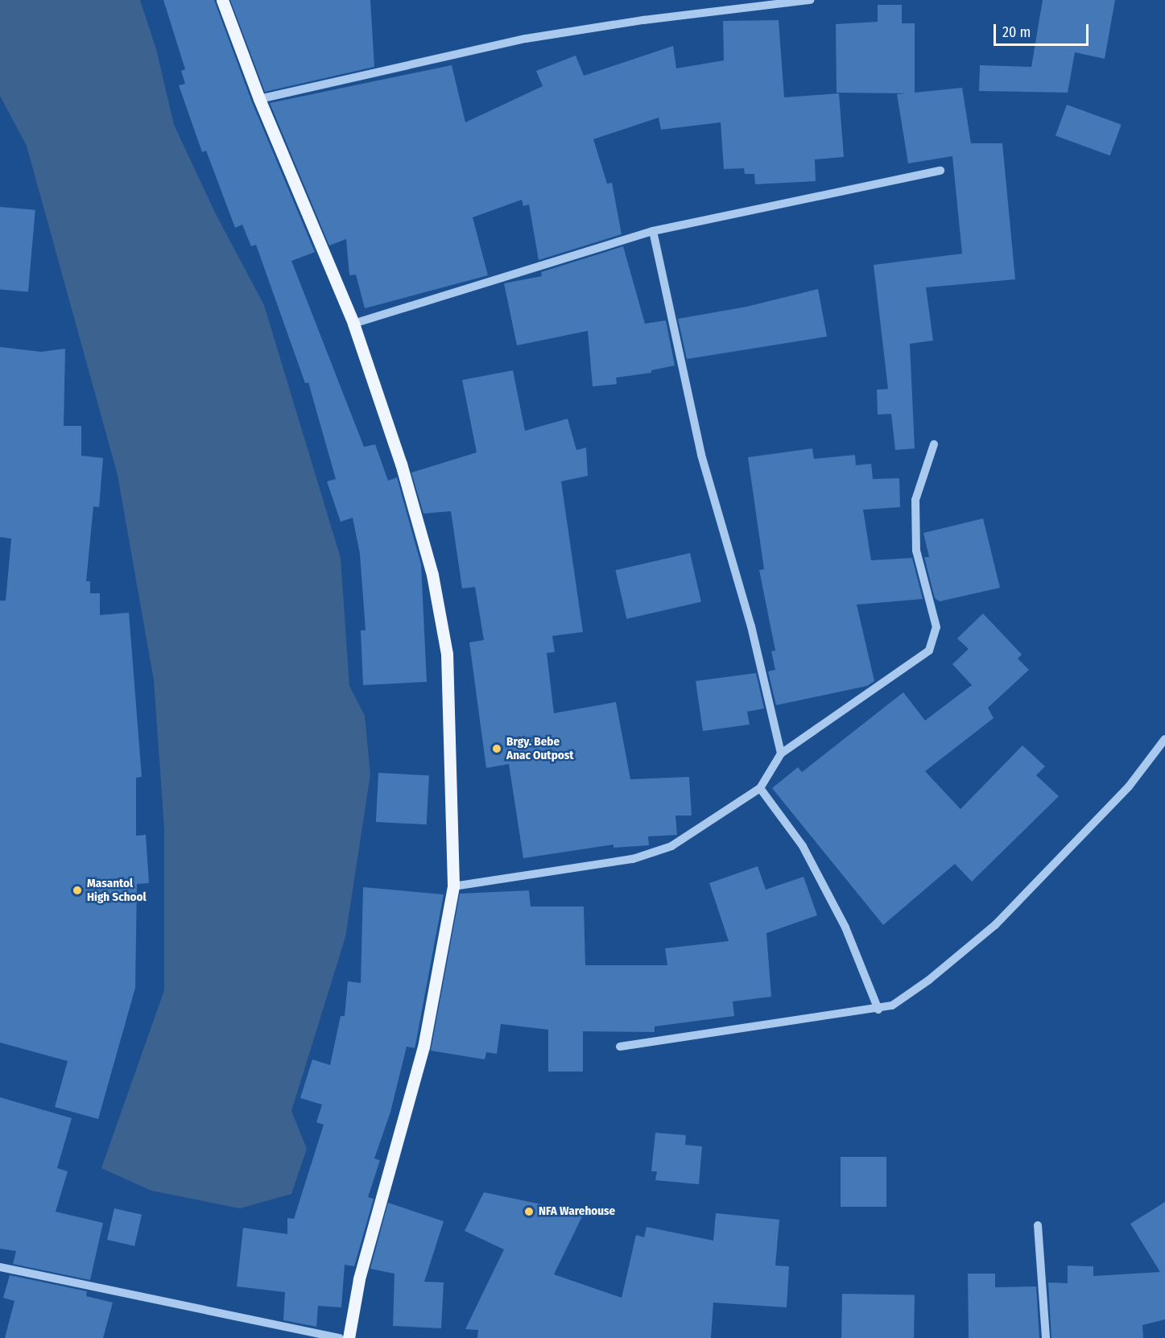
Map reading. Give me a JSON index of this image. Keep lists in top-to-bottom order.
{
  "places": ["Brgy. Bebe Anac Outpost", "Masantol High School", "NFA Warehouse"],
  "scale_bar": "20 m"
}
